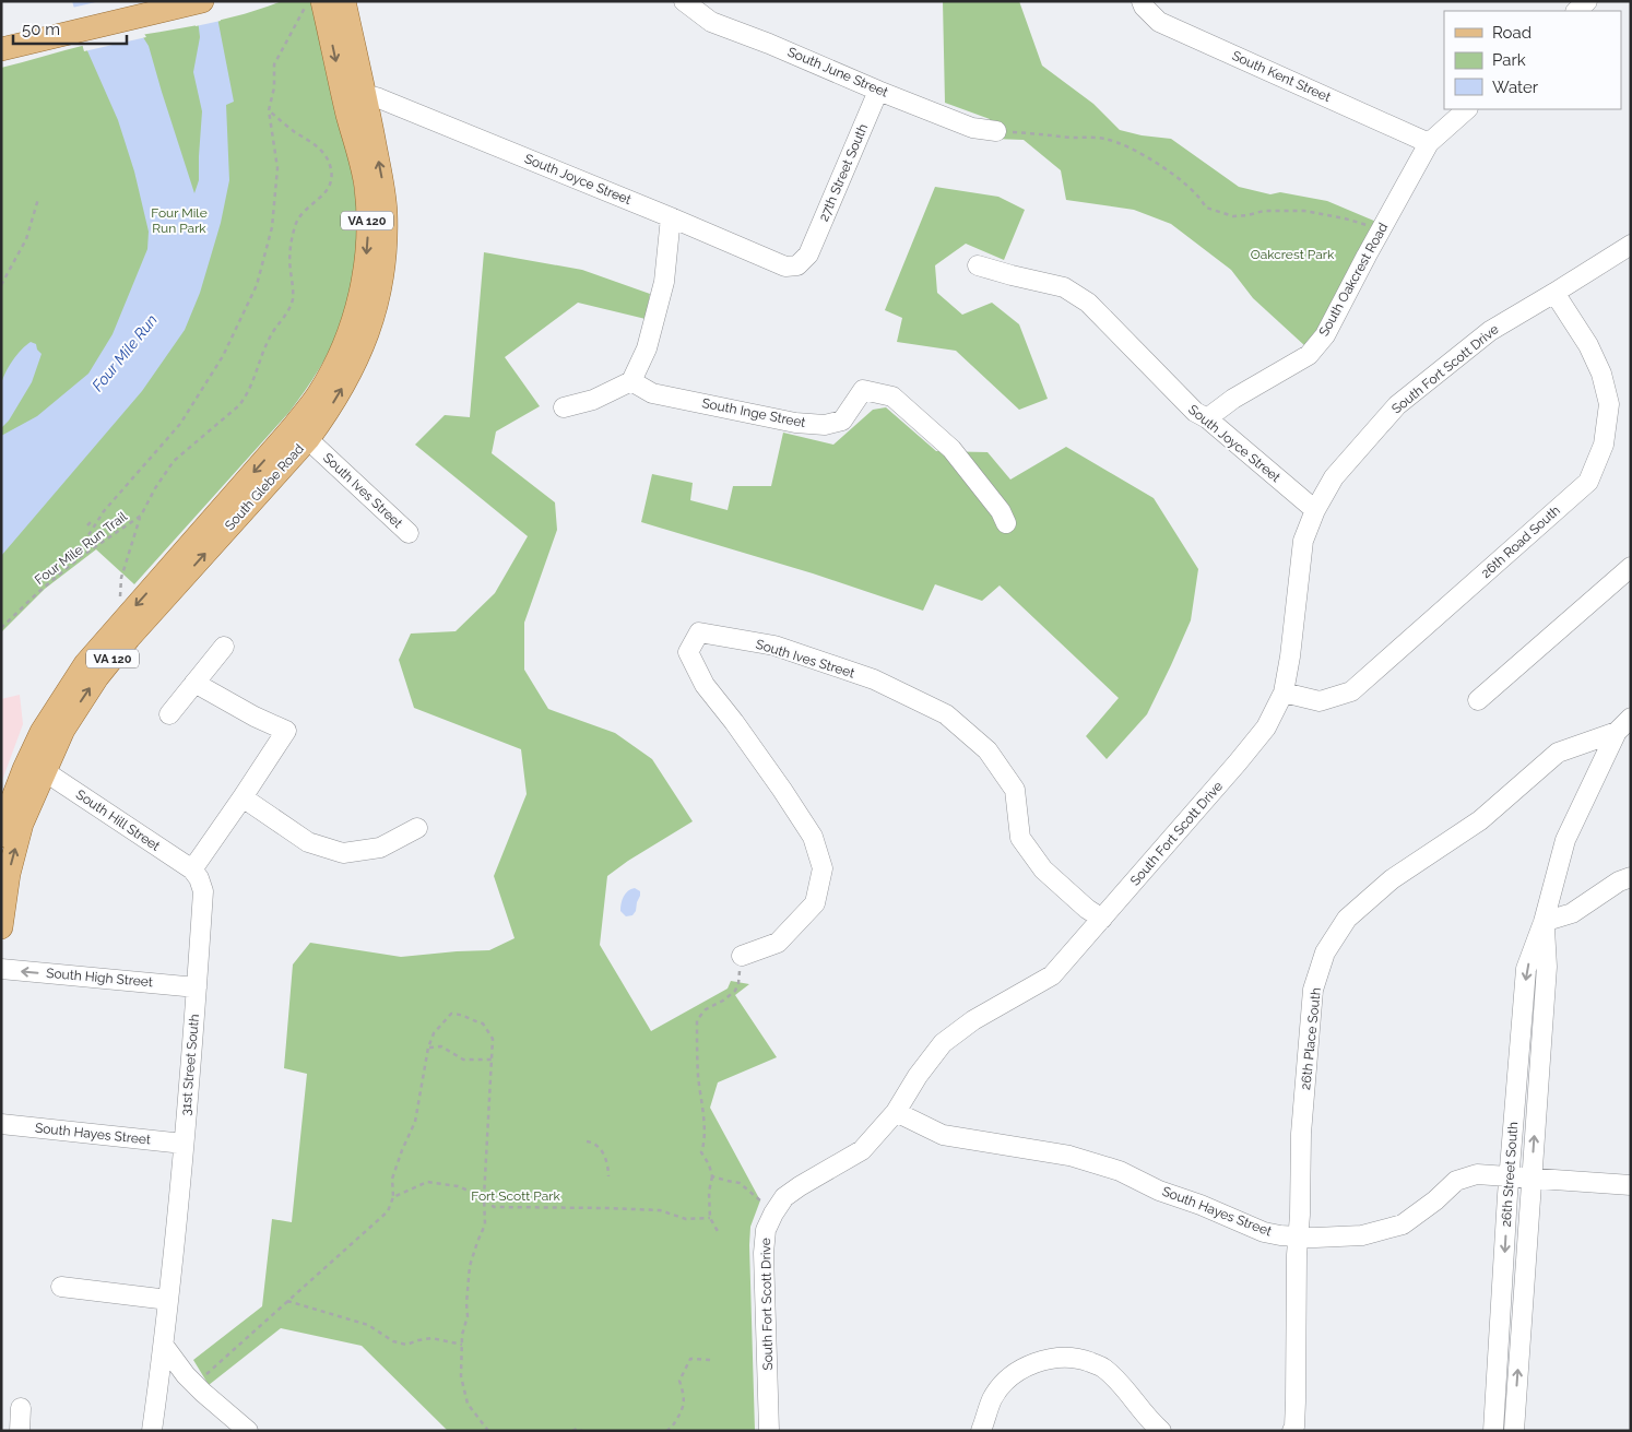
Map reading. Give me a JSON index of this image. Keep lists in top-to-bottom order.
{
  "streets": {
    "main road": ["VA 120", "South Glebe Road"],
    "street": [
      "South June Street",
      "South Kent Street",
      "27th Street South",
      "South Joyce Street",
      "South Oakcrest Road",
      "South Fort Scott Drive",
      "South Inge Street",
      "South Ives Street",
      "26th Road South",
      "South Hill Street",
      "South High Street",
      "26th Place South",
      "31st Street South",
      "South Hayes Street",
      "26th Street South"
    ],
    "path": ["Four Mile Run Trail"]
  },
  "crossings": [
    ["South June Street", "27th Street South"],
    ["South Kent Street", "South Oakcrest Road"],
    ["27th Street South", "South Joyce Street"],
    ["South Joyce Street", "South Oakcrest Road"],
    ["South Joyce Street", "South Fort Scott Drive"],
    ["South Joyce Street", "South Glebe Road"],
    ["South Fort Scott Drive", "South Ives Street"],
    ["South Fort Scott Drive", "26th Road South"],
    ["South Fort Scott Drive", "South Hayes Street"],
    ["South Glebe Road", "South Ives Street"],
    ["South Glebe Road", "South Hill Street"],
    ["South Hill Street", "31st Street South"],
    ["South High Street", "31st Street South"],
    ["26th Place South", "South Hayes Street"],
    ["26th Place South", "26th Street South"],
    ["31st Street South", "South Hayes Street"],
    ["South Hayes Street", "26th Street South"]
  ],
  "one_way": ["South High Street"],
  "water": ["Four Mile Run"],
  "parks": ["Four Mile Run Park", "Oakcrest Park", "Fort Scott Park"],
  "legend": ["Road", "Park", "Water"],
  "scale_bar": "50 m"
}
